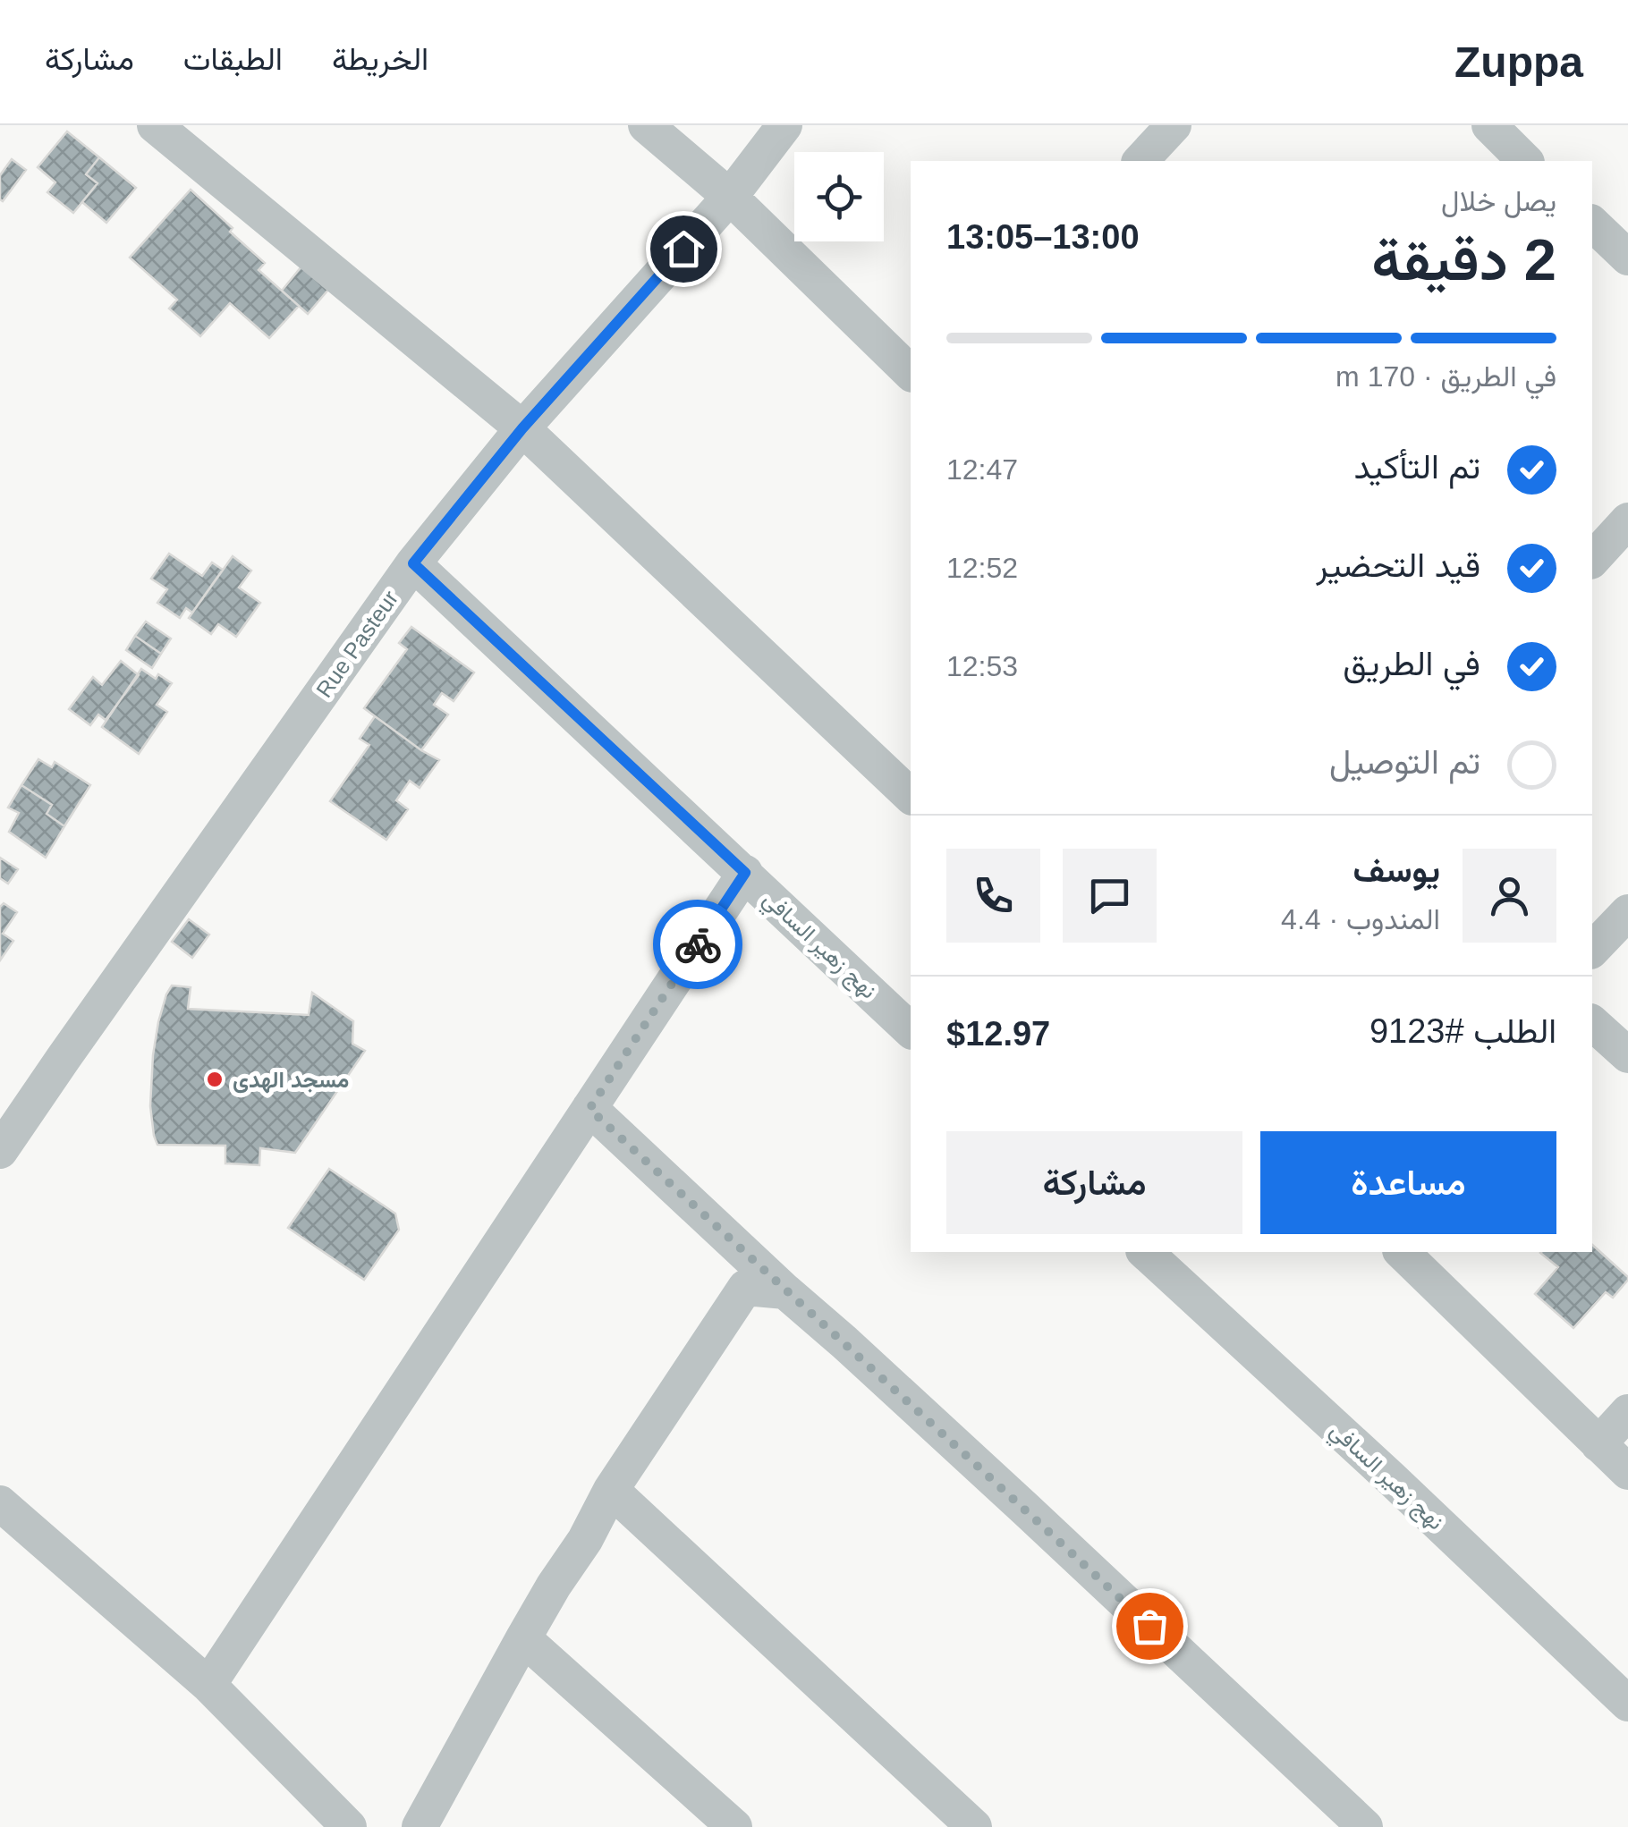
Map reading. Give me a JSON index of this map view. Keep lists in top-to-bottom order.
{
  "streets": {
    "street": ["Rue Pasteur", "نهج زهير السافي"]
  },
  "crossings": [
    ["Rue Pasteur", "نهج زهير السافي"]
  ],
  "places": ["مسجد الهدى"],
  "page": {
    "header": "Zuppa",
    "nav": ["الخريطة", "الطبقات", "مشاركة"],
    "heading": ["2 دقيقة", "يصل خلال", "13:00–13:05"],
    "panel": [
      "يوسف",
      "المندوب · 4.4",
      "الطلب #9123",
      "$12.97"
    ],
    "bar": "في الطريق · 170 m",
    "list": [
      ["تم التأكيد", "12:47"],
      ["قيد التحضير", "12:52"],
      ["في الطريق", "12:53"],
      "تم التوصيل"
    ],
    "buttons": ["مساعدة", "مشاركة"]
  }
}
